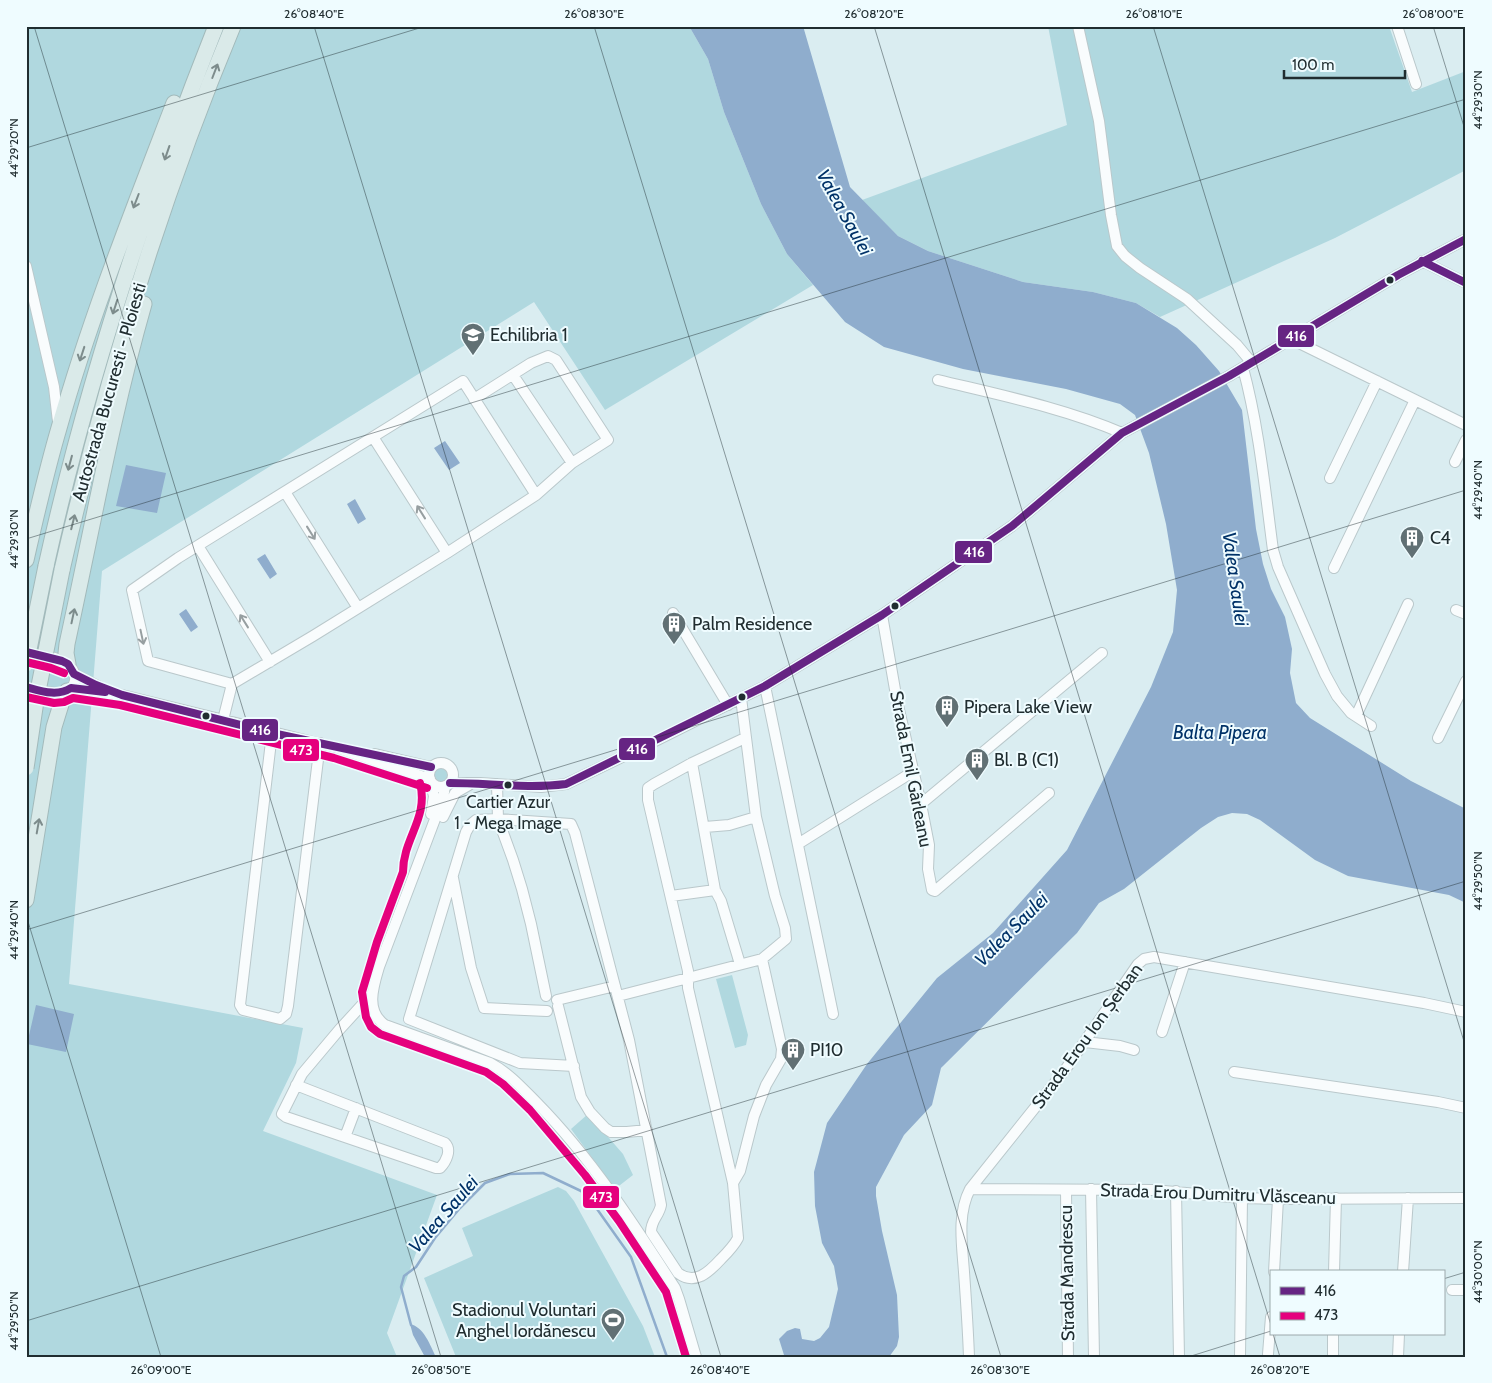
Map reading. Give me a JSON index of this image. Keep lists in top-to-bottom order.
{
  "streets": {
    "highway": ["Autostrada Bucuresti - Ploiesti"],
    "street": [
      "Strada Emil Gârleanu",
      "Strada Erou Ion Șerban",
      "Strada Erou Dumitru Vlăsceanu",
      "Strada Mandrescu"
    ]
  },
  "crossings": [
    ["Strada Erou Ion Șerban", "Strada Erou Dumitru Vlăsceanu"],
    ["Strada Erou Dumitru Vlăsceanu", "Strada Mandrescu"]
  ],
  "water": ["Valea Saulei", "Balta Pipera"],
  "places": {
    "school or university": ["Echilibria 1"],
    "building": [
      "C4",
      "Palm Residence",
      "Pipera Lake View",
      "Bl. B (C1)",
      "PI10"
    ],
    "other": ["Cartier Azur 1 - Mega Image"],
    "sports": ["Stadionul Voluntari Anghel Iordănescu"]
  },
  "lines": ["transit line 416", "transit line 473"],
  "legend": ["416", "473"],
  "scale_bar": "100 m",
  "coordinates": [
    "26°08'40\"E",
    "26°08'30\"E",
    "26°08'20\"E",
    "26°08'10\"E",
    "26°08'00\"E",
    "44°29'30\"N",
    "44°29'20\"N",
    "44°29'40\"N",
    "44°29'50\"N",
    "44°30'00\"N",
    "26°09'00\"E",
    "26°08'50\"E"
  ]
}
